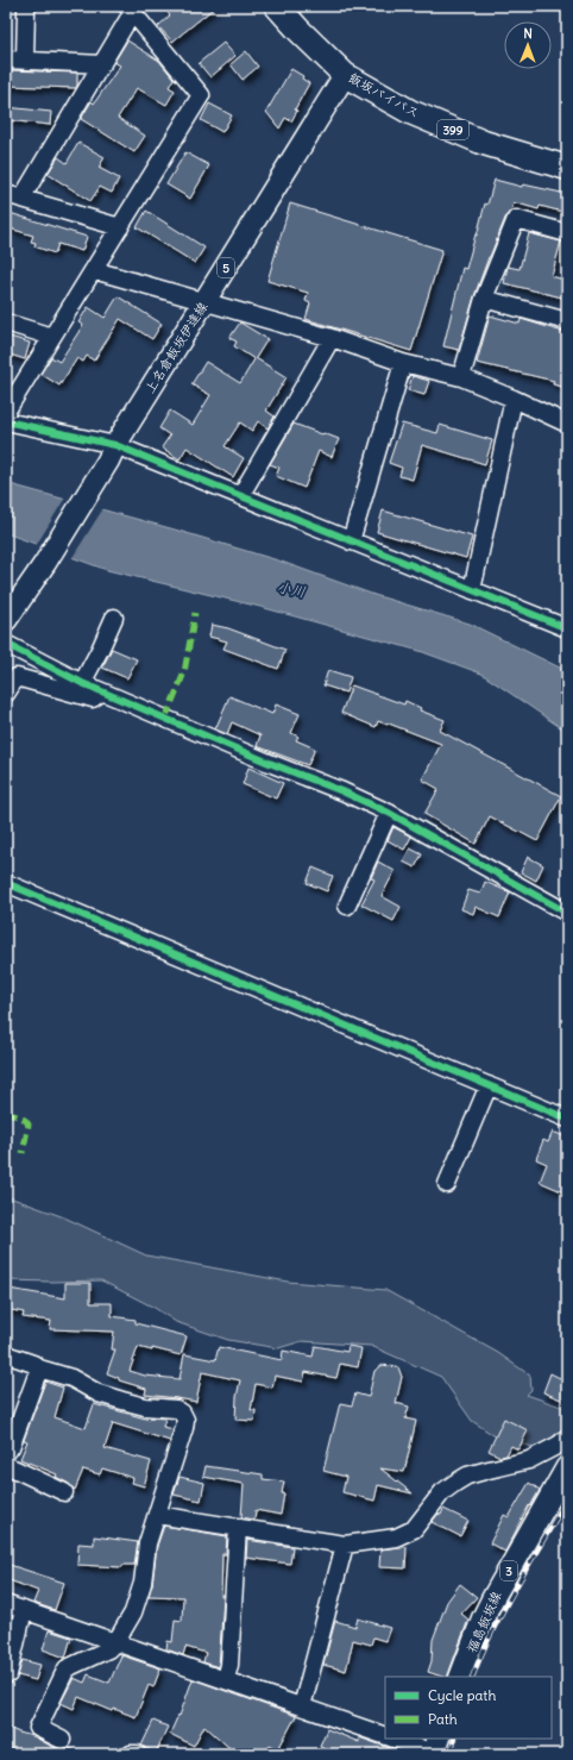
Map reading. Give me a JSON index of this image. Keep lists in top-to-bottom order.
{
  "streets": {
    "highway": ["飯坂バイパス", "399"],
    "main road": [
      "5",
      "上名倉飯坂伊達線",
      "3",
      "福島飯坂線"
    ]
  },
  "crossings": [
    ["飯坂バイパス", "上名倉飯坂伊達線"]
  ],
  "water": ["小川"],
  "legend": ["Cycle path", "Path"],
  "north": "top"
}
